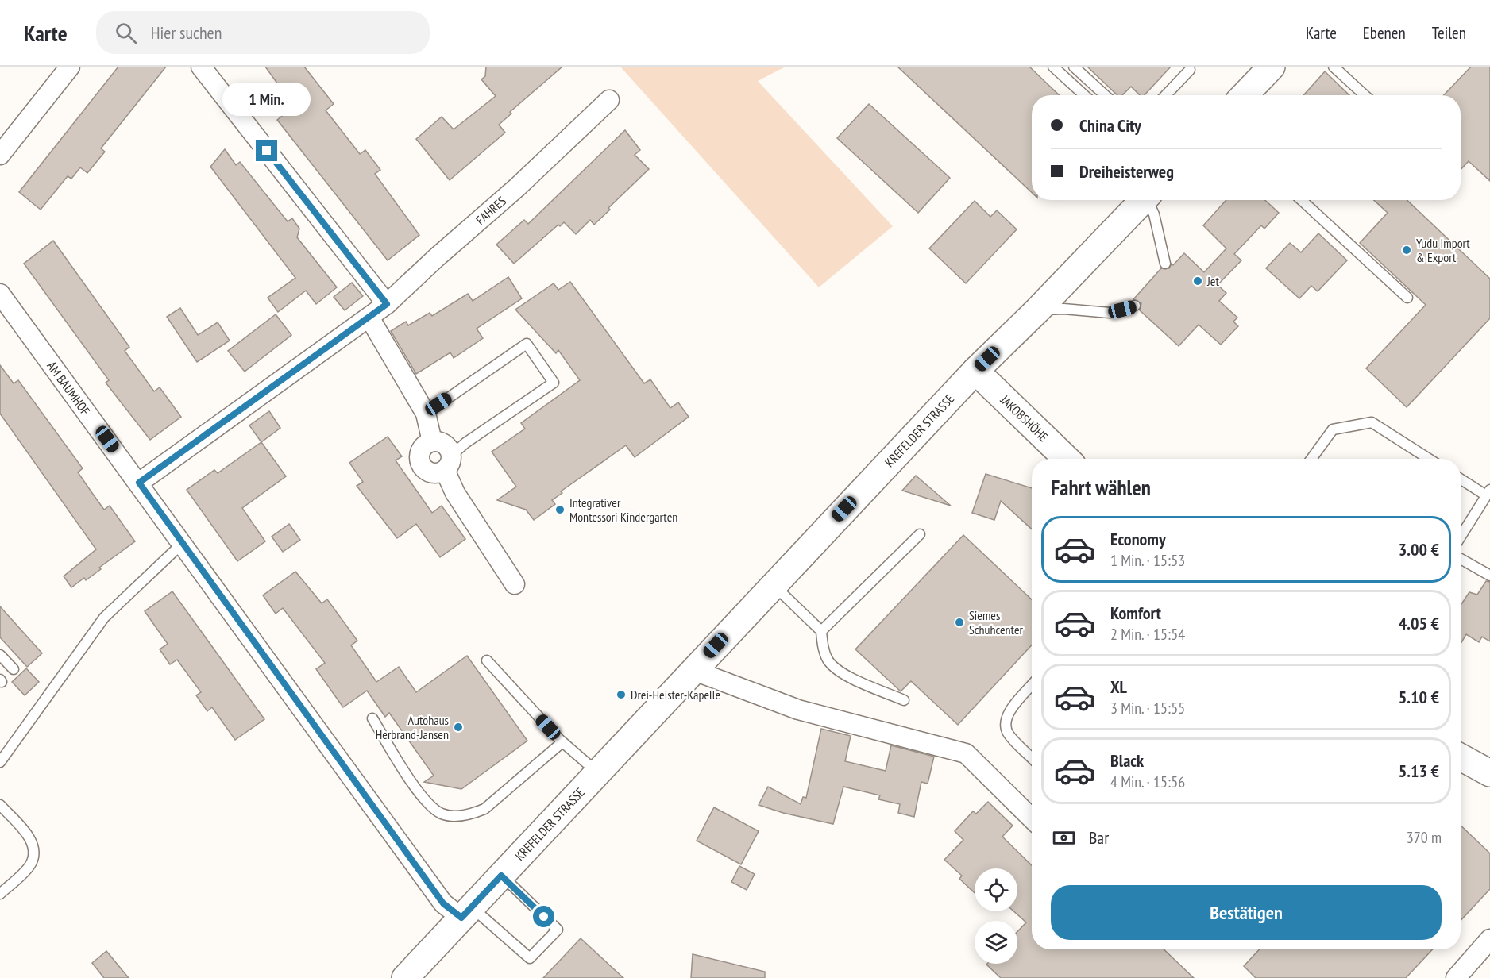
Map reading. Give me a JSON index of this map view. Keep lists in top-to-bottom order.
{
  "streets": {
    "main road": ["JAKOBSHÖHE", "KREFELDER STRASSE"],
    "street": ["FAHRES", "AM BAUMHOF"]
  },
  "crossings": [
    ["FAHRES", "AM BAUMHOF"],
    ["AM BAUMHOF", "KREFELDER STRASSE"],
    ["JAKOBSHÖHE", "KREFELDER STRASSE"]
  ],
  "places": [
    "Yudu Import & Export",
    "Jet",
    "Integrativer Montessori Kindergarten",
    "Siemes Schuhcenter",
    "Drei-Heister-Kapelle",
    "Autohaus Herbrand-Jansen"
  ],
  "page": {
    "header": "Karte",
    "search": "Hier suchen",
    "nav": ["Karte", "Ebenen", "Teilen"],
    "bubble": "1 Min.",
    "banner": ["China City", "Dreiheisterweg"],
    "heading": "Fahrt wählen",
    "list": [
      {
        "name": "Economy",
        "note": "1 Min. · 15:53",
        "value": "3.00 €"
      },
      {
        "name": "Komfort",
        "note": "2 Min. · 15:54",
        "value": "4.05 €"
      },
      {
        "name": "XL",
        "note": "3 Min. · 15:55",
        "value": "5.10 €"
      },
      {
        "name": "Black",
        "note": "4 Min. · 15:56",
        "value": "5.13 €"
      }
    ],
    "pay": ["Bar", "370 m"],
    "buttons": "Bestätigen"
  }
}
